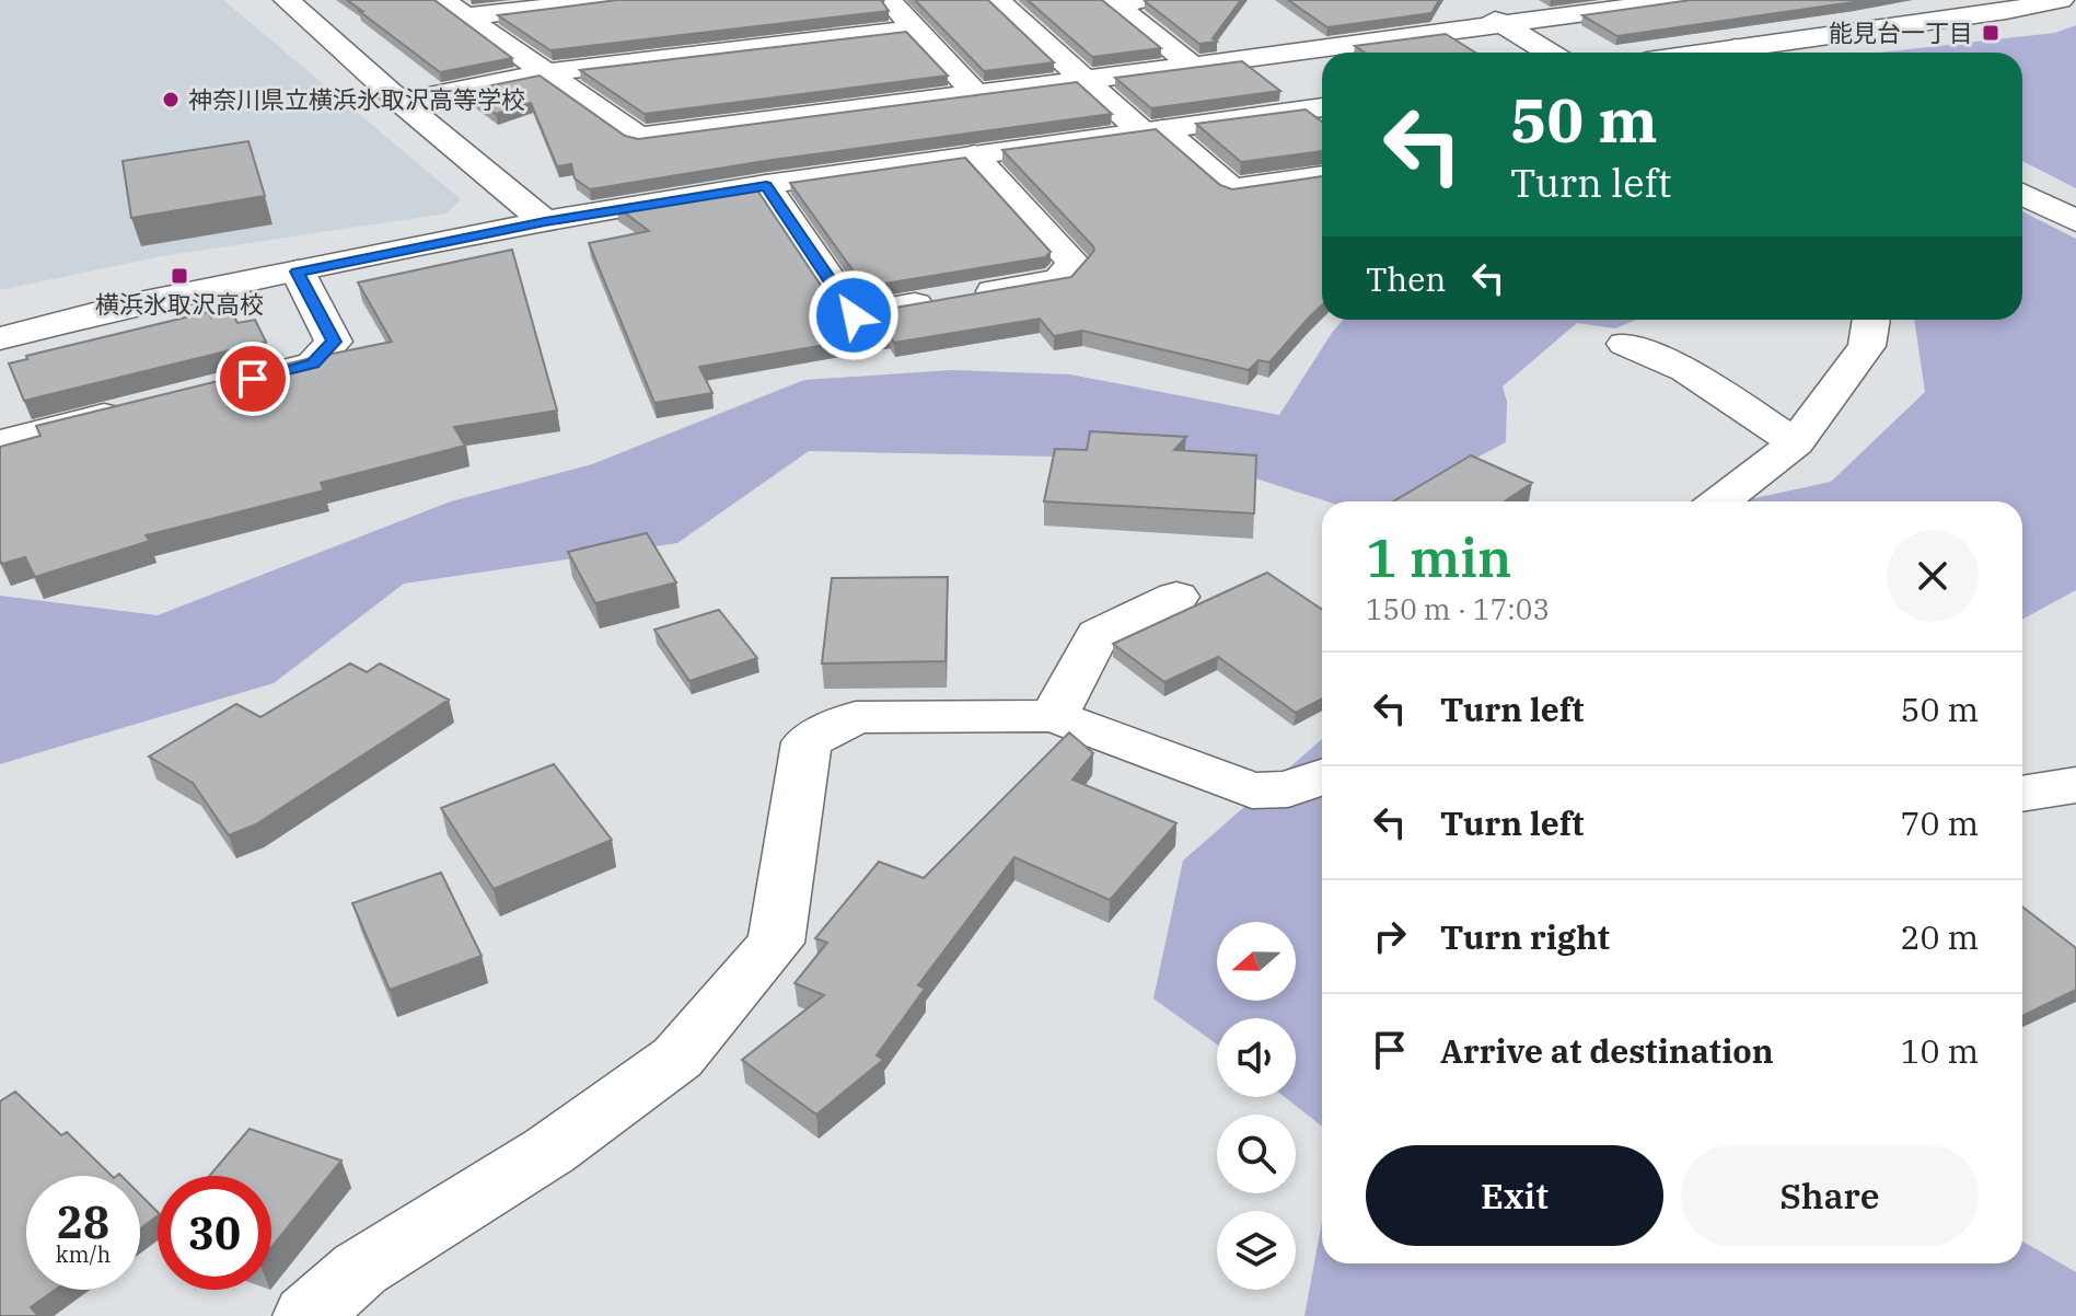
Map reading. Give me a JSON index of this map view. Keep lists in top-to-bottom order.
{
  "places": {
    "transit": ["能見台一丁目", "横浜氷取沢高校"],
    "other": ["神奈川県立横浜氷取沢高等学校"]
  },
  "north": "left",
  "page": {
    "turn": ["50 m", "Turn left"],
    "then": "Then",
    "heading": ["1 min", "150 m · 17:03"],
    "list": [
      {
        "name": "Turn left",
        "value": "50 m"
      },
      {
        "name": "Turn left",
        "value": "70 m"
      },
      {
        "name": "Turn right",
        "value": "20 m"
      },
      {
        "name": "Arrive at destination",
        "value": "10 m"
      }
    ],
    "buttons": ["Exit", "Share"],
    "speed": "28 km/h",
    "limit": "30"
  }
}
